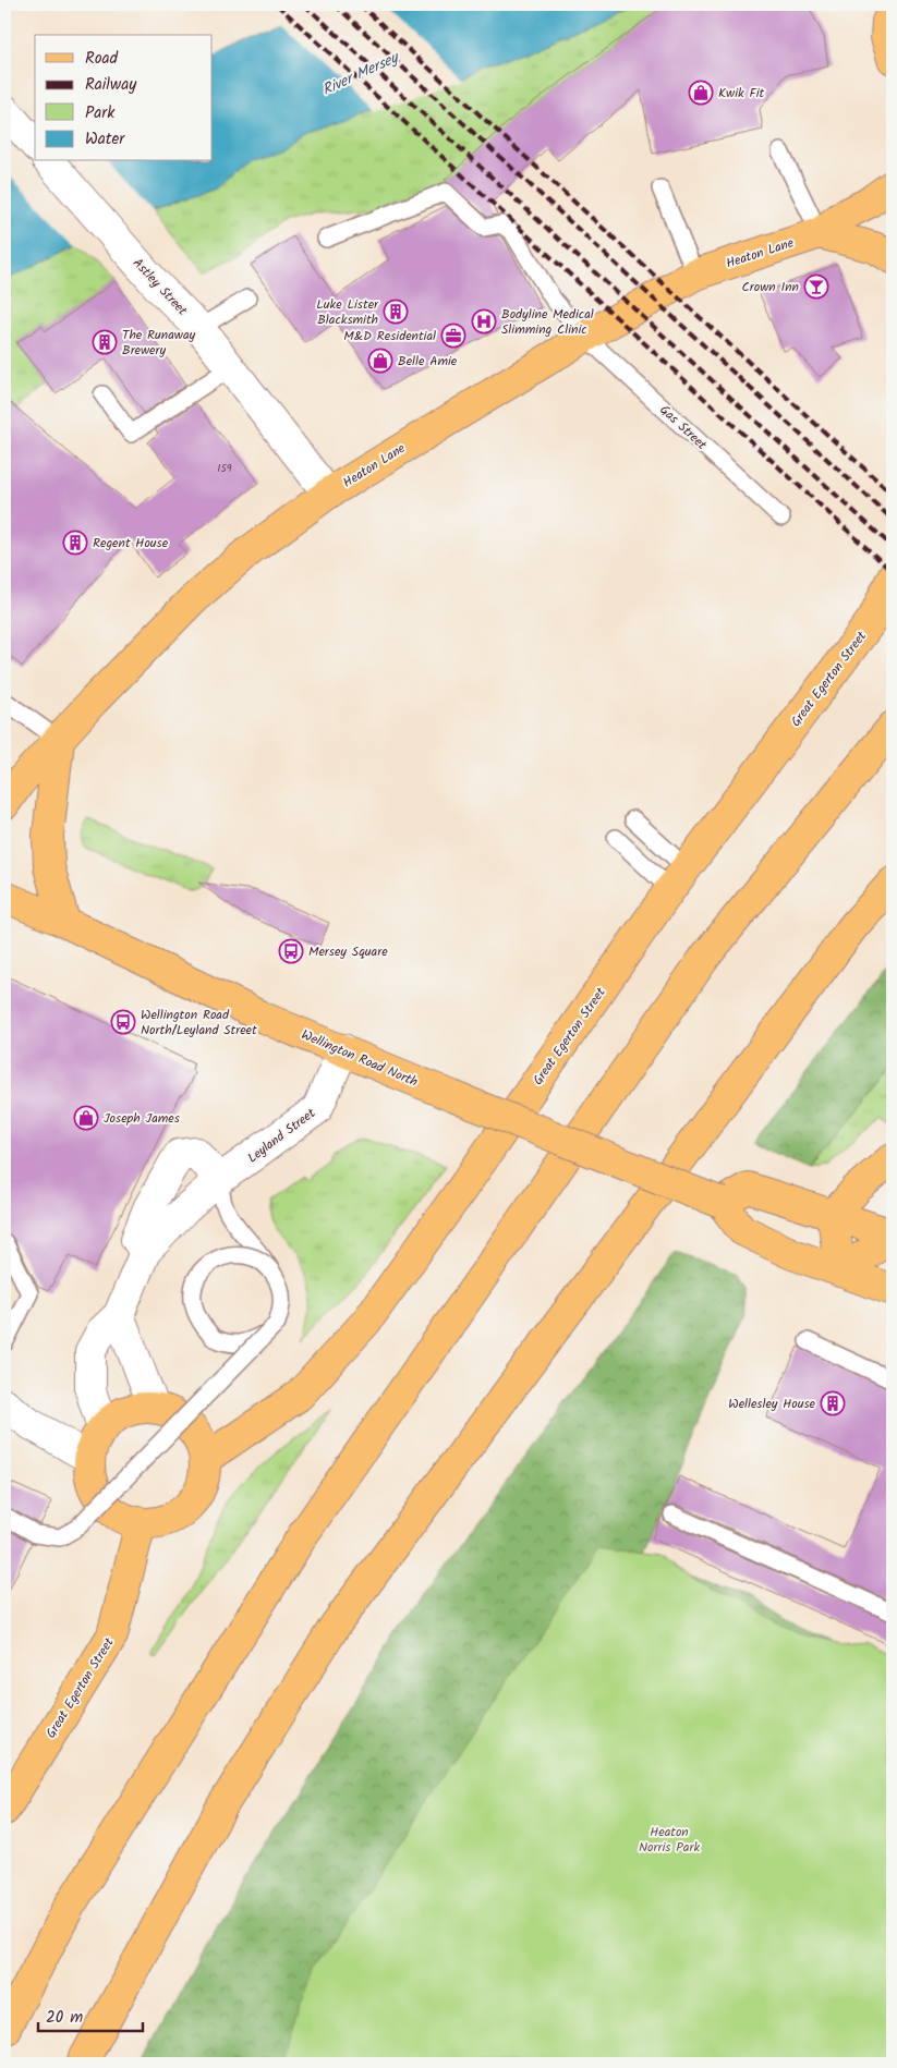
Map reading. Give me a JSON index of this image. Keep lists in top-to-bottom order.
{
  "streets": {
    "main road": ["Heaton Lane", "Great Egerton Street", "Wellington Road North"],
    "street": ["Astley Street", "Leyland Street"],
    "lane": ["Gas Street"]
  },
  "crossings": [
    ["Heaton Lane", "Astley Street"],
    ["Heaton Lane", "Gas Street"],
    ["Great Egerton Street", "Leyland Street"],
    ["Wellington Road North", "Leyland Street"]
  ],
  "water": ["River Mersey"],
  "parks": ["Heaton Norris Park"],
  "places": {
    "shop": ["Kwik Fit", "Belle Amie", "Joseph James"],
    "bar": ["Crown Inn"],
    "building": [
      "Luke Lister Blacksmith",
      "The Runaway Brewery",
      "Regent House",
      "Wellesley House"
    ],
    "hospital": ["Bodyline Medical Slimming Clinic"],
    "office": ["M&D Residential"],
    "bus stop": ["Mersey Square", "Wellington Road North/Leyland Street"]
  },
  "house_numbers": ["159"],
  "legend": [
    "Road",
    "Railway",
    "Park",
    "Water"
  ],
  "scale_bar": "20 m"
}
